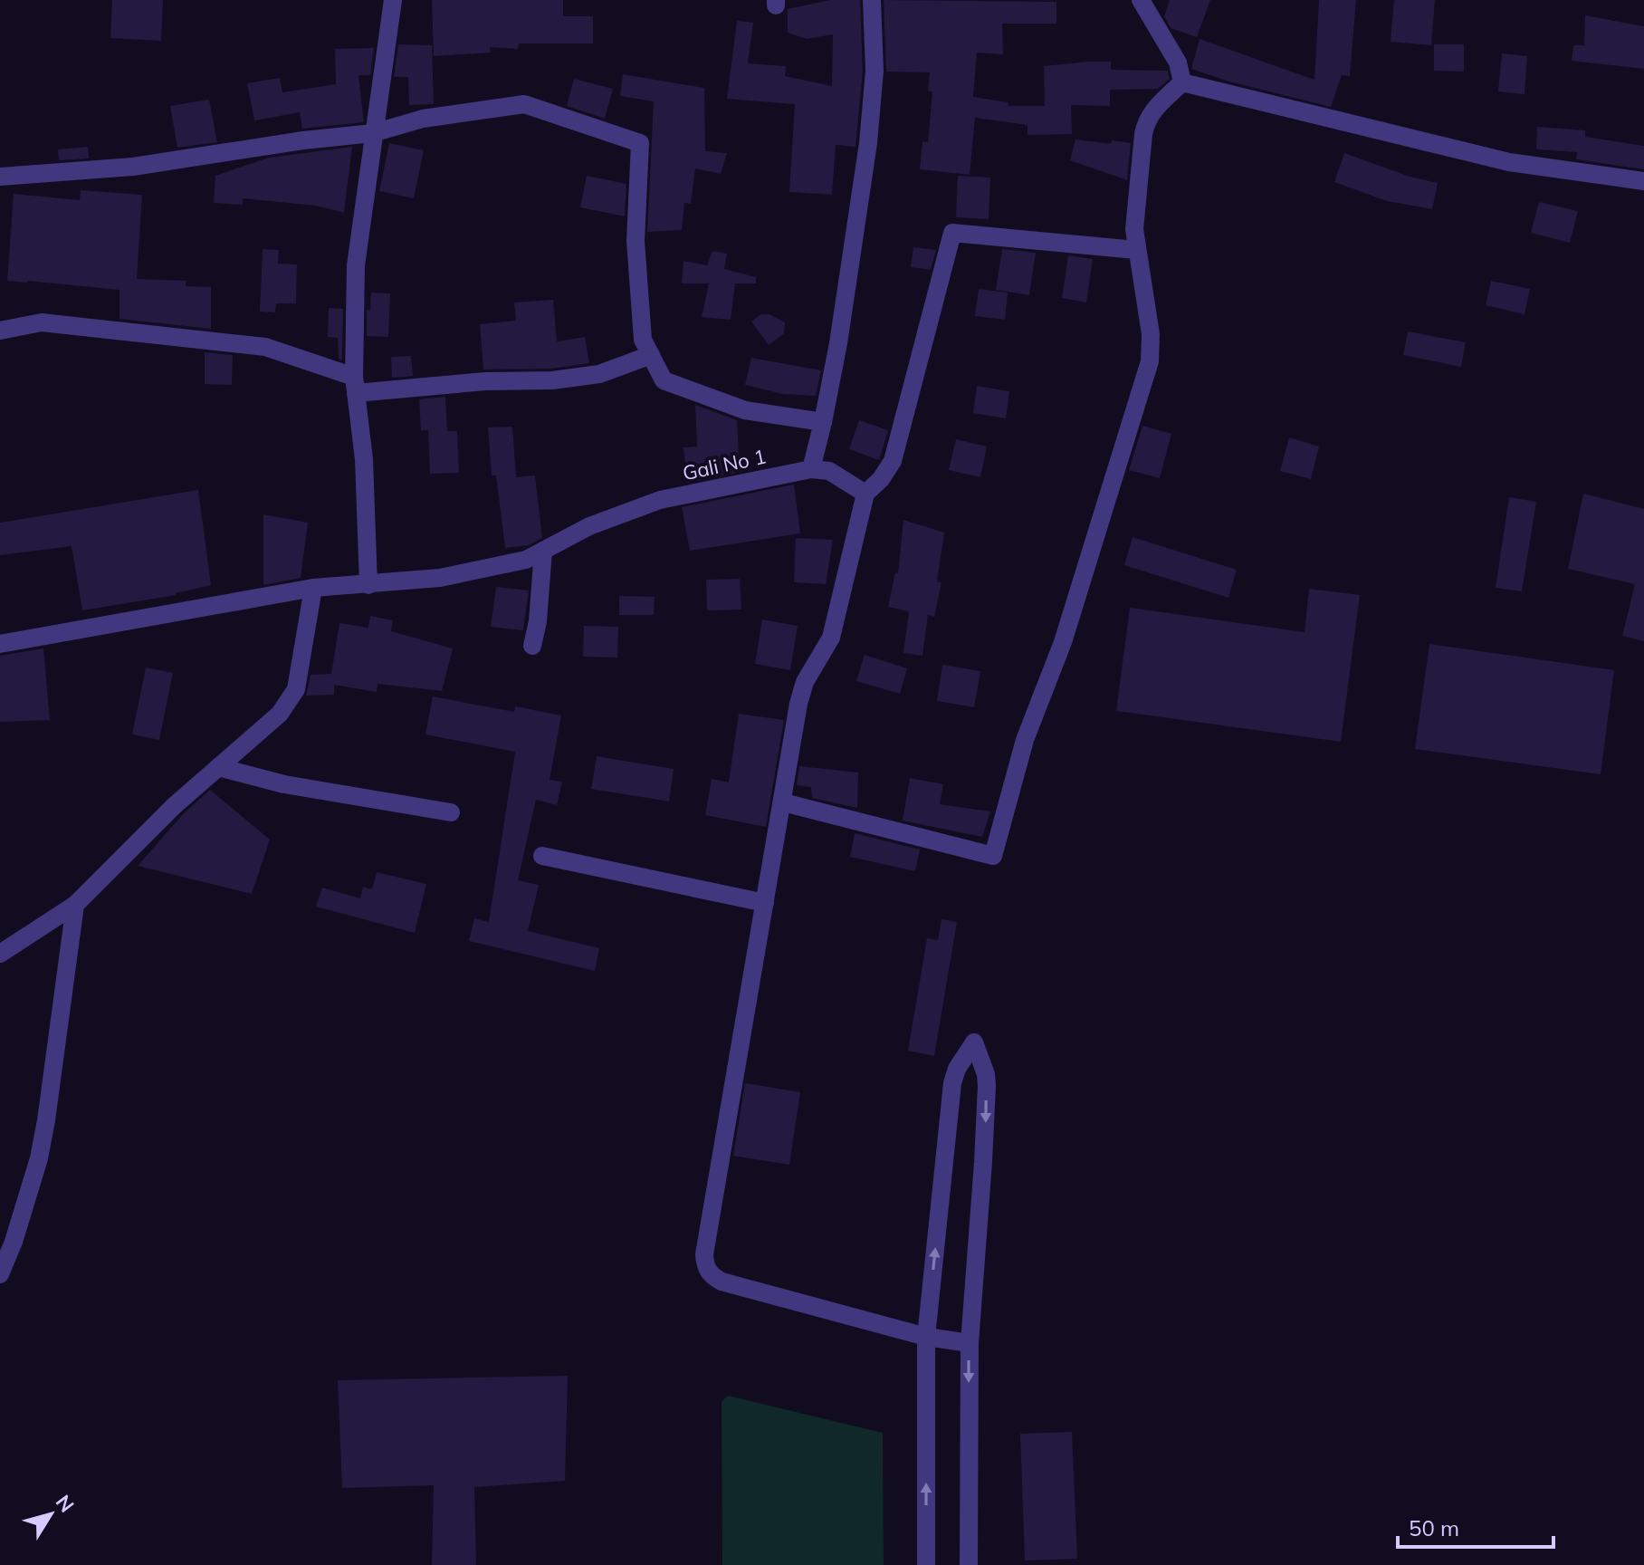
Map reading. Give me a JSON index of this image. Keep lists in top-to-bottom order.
{
  "streets": {
    "street": ["Gali No 1"]
  },
  "scale_bar": "50 m",
  "north": "top right"
}
